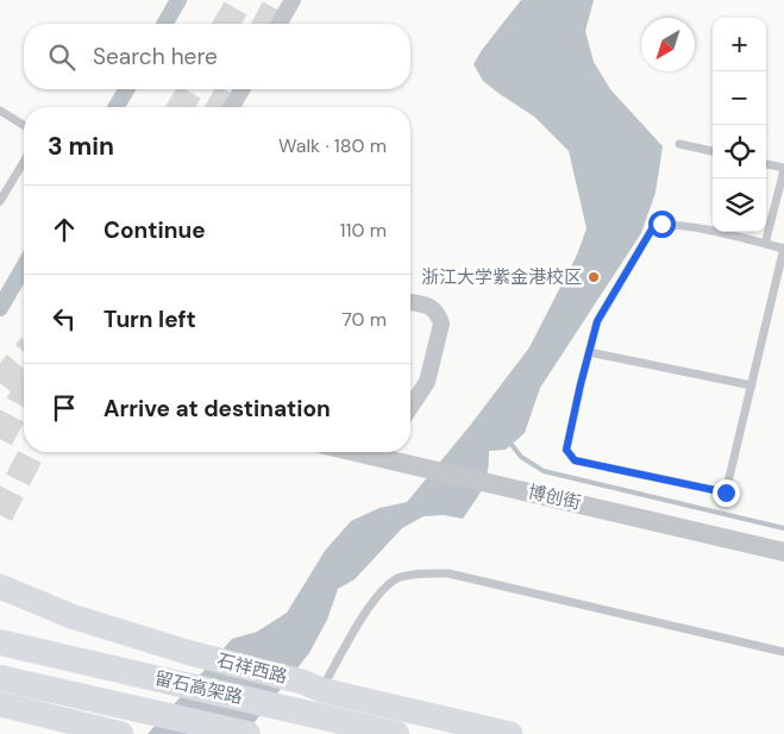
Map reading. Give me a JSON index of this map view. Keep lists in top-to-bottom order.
{
  "streets": {
    "highway": ["留石高架路"],
    "main road": ["石祥西路"],
    "street": ["博创街"]
  },
  "places": ["浙江大学紫金港校区"],
  "north": "bottom left",
  "page": {
    "map_buttons": ["+", "−"],
    "search": "Search here",
    "heading": ["3 min", "Walk · 180 m"],
    "list": [
      ["Continue", "110 m"],
      ["Turn left", "70 m"],
      "Arrive at destination"
    ]
  }
}
